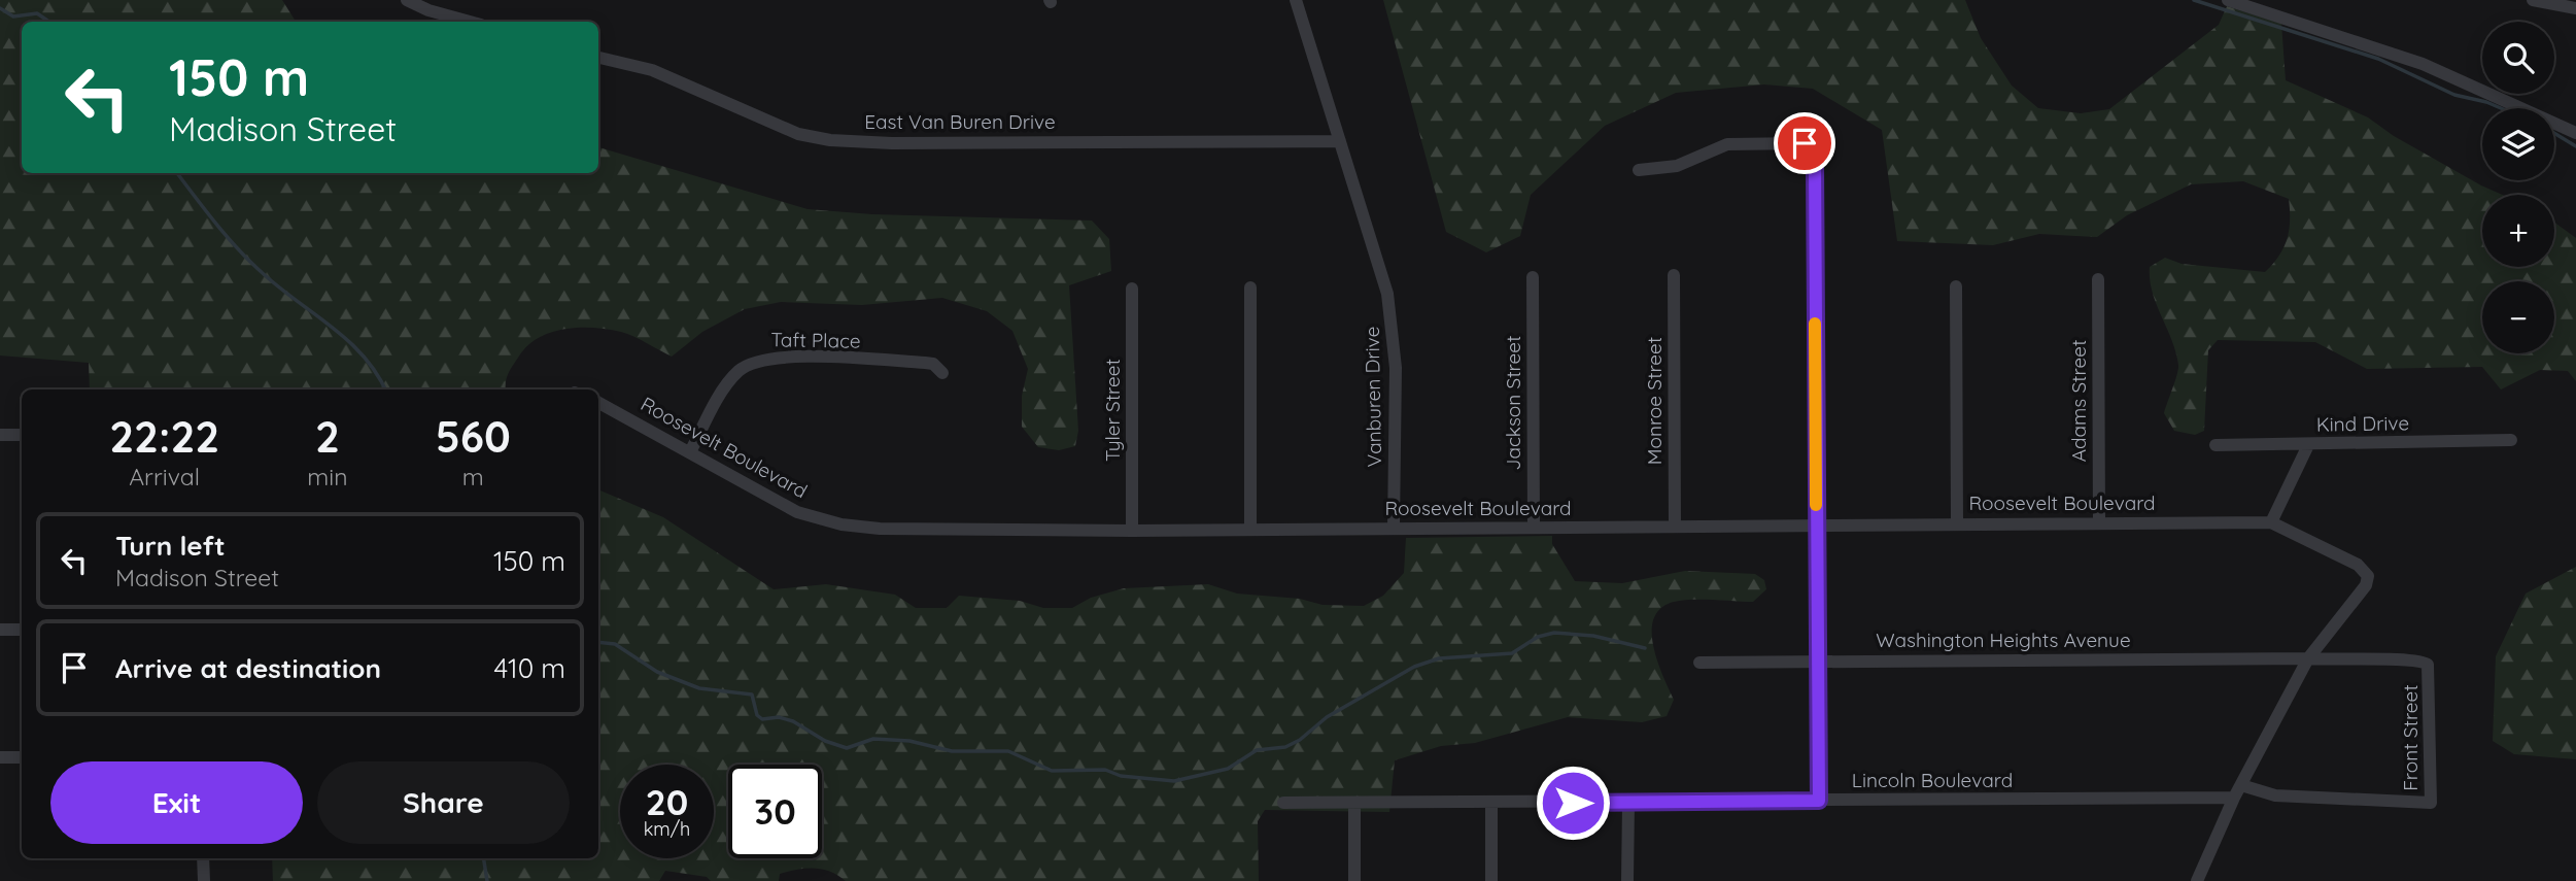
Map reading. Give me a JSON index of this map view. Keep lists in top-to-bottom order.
{
  "streets": {
    "street": [
      "East Van Buren Drive",
      "Taft Place",
      "Vanburen Drive",
      "Monroe Street",
      "Adams Street",
      "Jackson Street",
      "Tyler Street",
      "Kind Drive",
      "Roosevelt Boulevard",
      "Washington Heights Avenue",
      "Front Street",
      "Lincoln Boulevard"
    ]
  },
  "crossings": [
    ["East Van Buren Drive", "Vanburen Drive"],
    ["Taft Place", "Roosevelt Boulevard"],
    ["Vanburen Drive", "Roosevelt Boulevard"],
    ["Monroe Street", "Roosevelt Boulevard"],
    ["Adams Street", "Roosevelt Boulevard"],
    ["Jackson Street", "Roosevelt Boulevard"],
    ["Tyler Street", "Roosevelt Boulevard"],
    ["Roosevelt Boulevard", "Washington Heights Avenue"],
    ["Roosevelt Boulevard", "Front Street"],
    ["Washington Heights Avenue", "Front Street"]
  ],
  "page": {
    "map_buttons": ["+", "−"],
    "turn": ["150 m", "Madison Street"],
    "eta": [
      "22:22",
      "Arrival",
      "2",
      "min",
      "560",
      "m"
    ],
    "list": [
      {
        "name": "Turn left",
        "note": "Madison Street",
        "value": "150 m"
      },
      {
        "name": "Arrive at destination",
        "value": "410 m"
      }
    ],
    "buttons": ["Exit", "Share"],
    "speed": "20 km/h",
    "limit": "30"
  }
}
